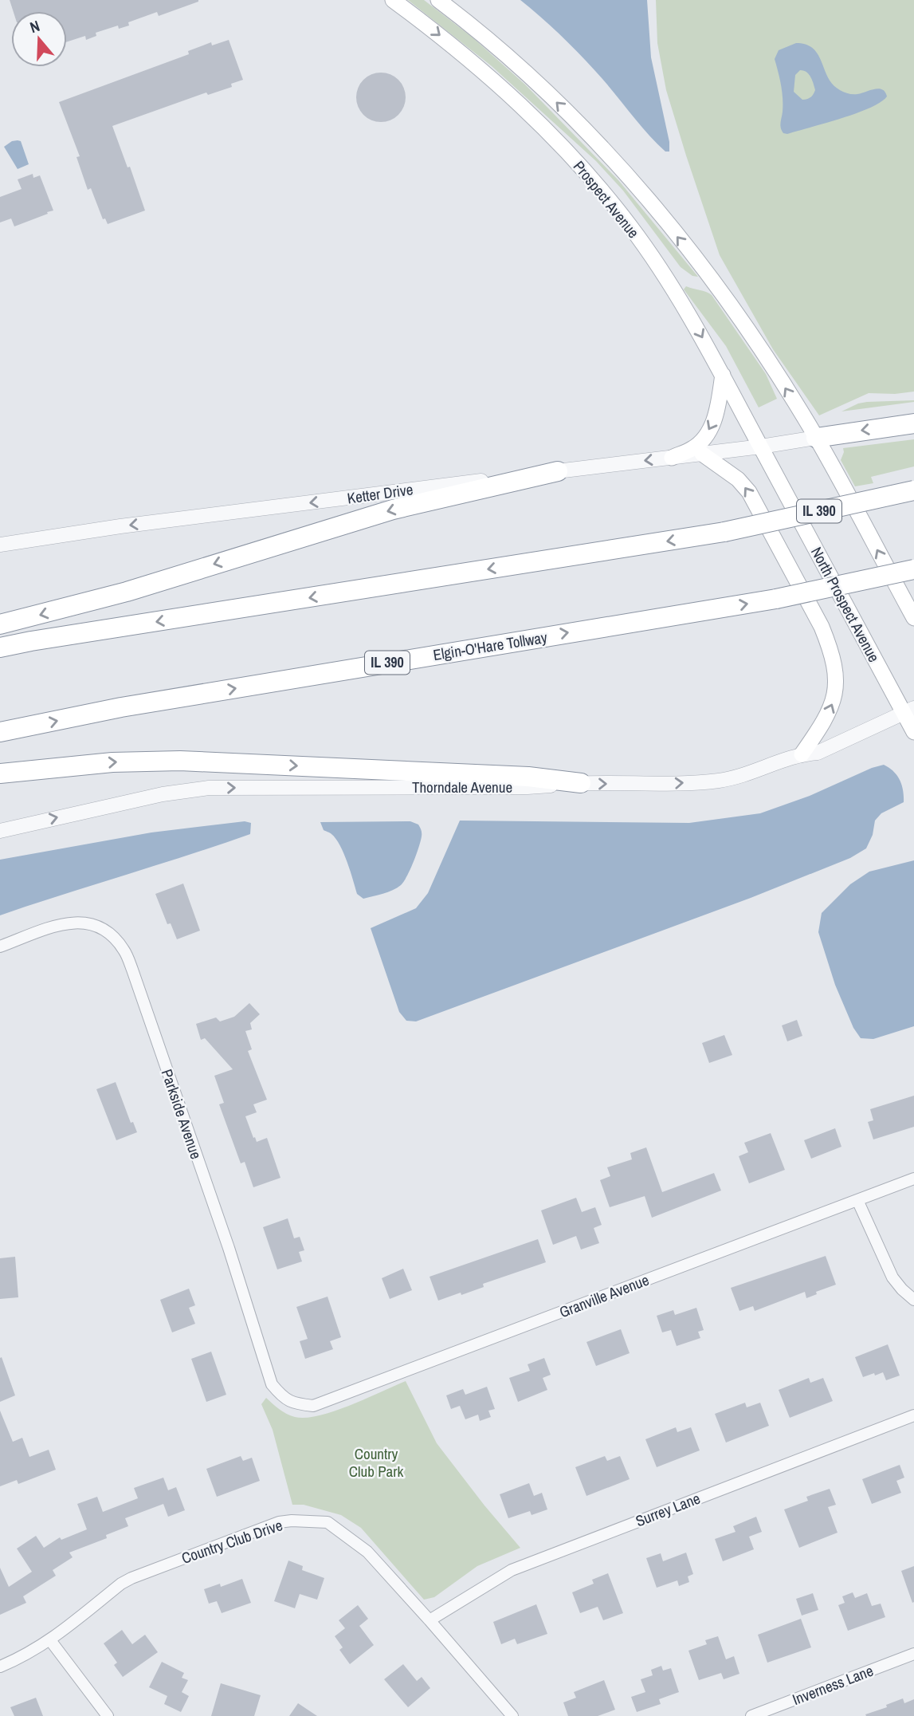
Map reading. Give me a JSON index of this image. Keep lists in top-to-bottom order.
{
  "streets": {
    "highway": ["IL 390", "Elgin-O'Hare Tollway"],
    "main road": ["Prospect Avenue", "North Prospect Avenue"],
    "street": [
      "Ketter Drive",
      "Thorndale Avenue",
      "Parkside Avenue",
      "Granville Avenue",
      "Surrey Lane",
      "Country Club Drive",
      "Inverness Lane"
    ]
  },
  "crossings": [
    ["Prospect Avenue", "Ketter Drive"],
    ["Prospect Avenue", "North Prospect Avenue"],
    ["Ketter Drive", "North Prospect Avenue"],
    ["North Prospect Avenue", "Thorndale Avenue"],
    ["Parkside Avenue", "Granville Avenue"],
    ["Surrey Lane", "Country Club Drive"]
  ],
  "one_way": ["Ketter Drive", "Thorndale Avenue"],
  "parks": ["Country Club Park"],
  "north": "top"
}
